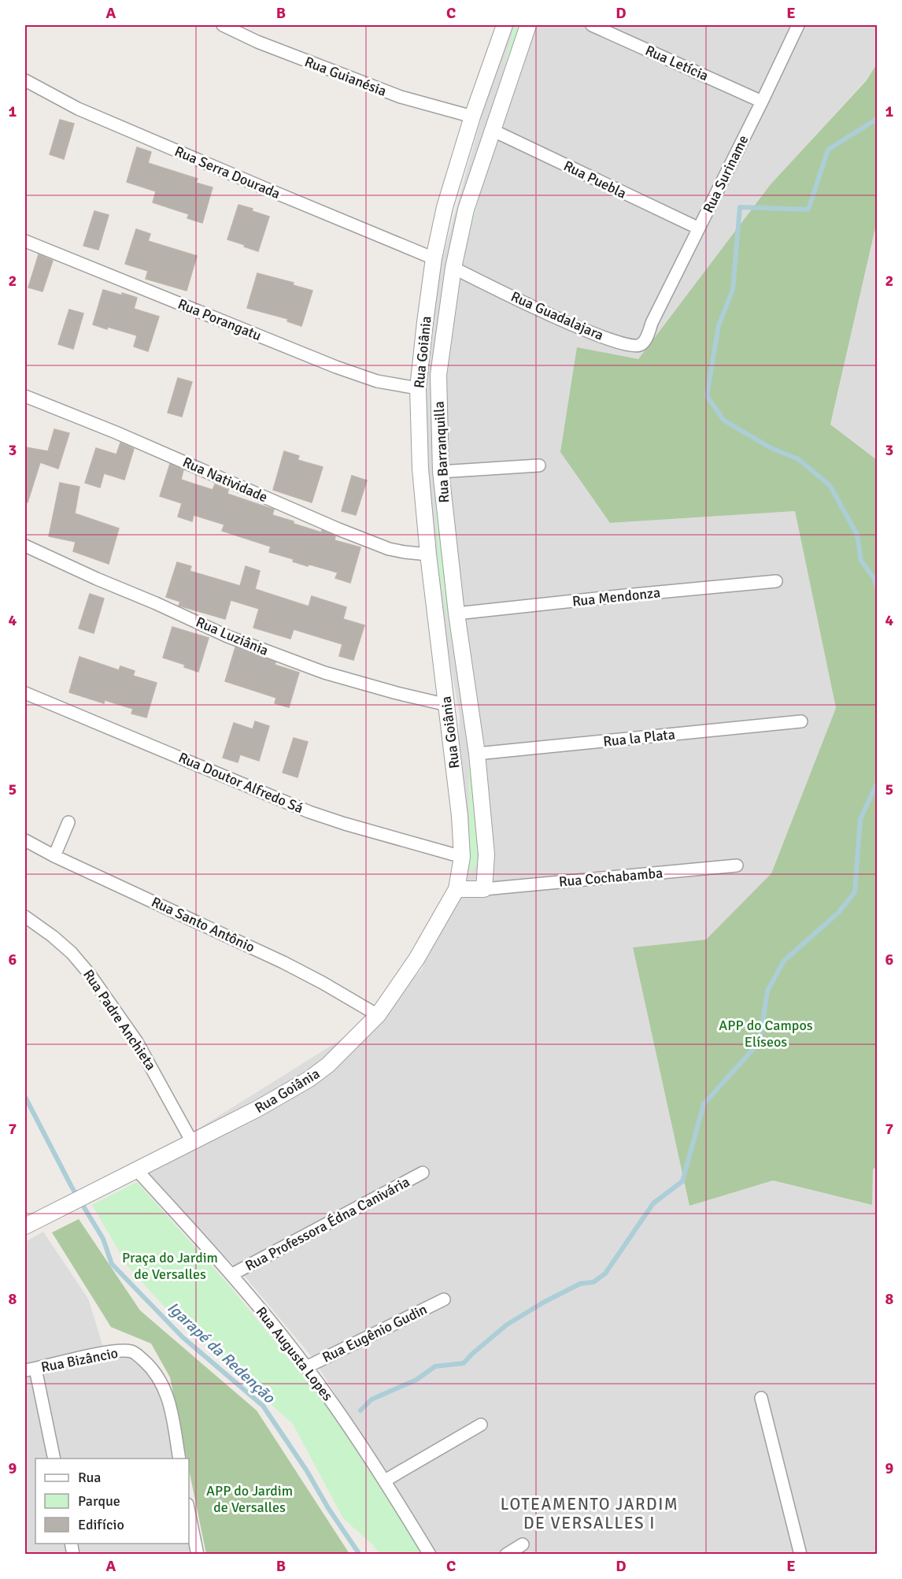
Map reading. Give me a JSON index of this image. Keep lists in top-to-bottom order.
{
  "streets": {
    "street": [
      "Rua Letícia",
      "Rua Guianésia",
      "Rua Serra Dourada",
      "Rua Suriname",
      "Rua Puebla",
      "Rua Guadalajara",
      "Rua Porangatu",
      "Rua Goiânia",
      "Rua Barranquilla",
      "Rua Natividade",
      "Rua Mendonza",
      "Rua Luziânia",
      "Rua la Plata",
      "Rua Doutor Alfredo Sá",
      "Rua Cochabamba",
      "Rua Santo Antônio",
      "Rua Padre Anchieta",
      "Rua Professora Édna Canivária",
      "Rua Eugênio Gudin",
      "Rua Augusta Lopes",
      "Rua Bizâncio"
    ]
  },
  "crossings": [
    ["Rua Letícia", "Rua Suriname"],
    ["Rua Guianésia", "Rua Goiânia"],
    ["Rua Serra Dourada", "Rua Goiânia"],
    ["Rua Suriname", "Rua Puebla"],
    ["Rua Suriname", "Rua Guadalajara"],
    ["Rua Puebla", "Rua Barranquilla"],
    ["Rua Guadalajara", "Rua Barranquilla"],
    ["Rua Porangatu", "Rua Goiânia"],
    ["Rua Goiânia", "Rua Natividade"],
    ["Rua Goiânia", "Rua Luziânia"],
    ["Rua Goiânia", "Rua Doutor Alfredo Sá"],
    ["Rua Goiânia", "Rua Santo Antônio"],
    ["Rua Goiânia", "Rua Padre Anchieta"],
    ["Rua Goiânia", "Rua Augusta Lopes"],
    ["Rua Barranquilla", "Rua Mendonza"],
    ["Rua Barranquilla", "Rua la Plata"],
    ["Rua Barranquilla", "Rua Cochabamba"],
    ["Rua Professora Édna Canivária", "Rua Augusta Lopes"],
    ["Rua Eugênio Gudin", "Rua Augusta Lopes"]
  ],
  "districts": ["LOTEAMENTO JARDIM DE VERSALLES I"],
  "water": ["Igarapé da Redenção"],
  "parks": ["APP do Campos Elíseos", "Praça do Jardim de Versalles", "APP do Jardim de Versalles"],
  "legend": ["Rua", "Parque", "Edifício"],
  "grid": {
    "columns": [
      "A",
      "B",
      "C",
      "D",
      "E"
    ],
    "rows": [
      "1",
      "2",
      "3",
      "4",
      "5",
      "6",
      "7",
      "8",
      "9"
    ]
  }
}
